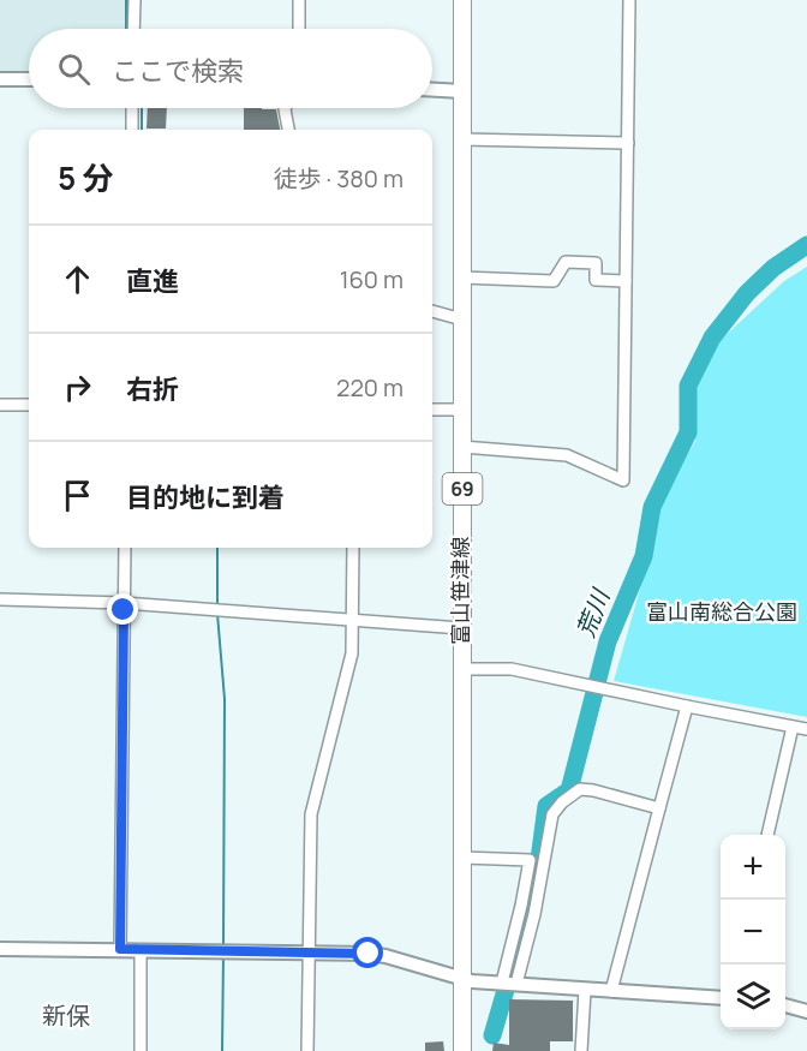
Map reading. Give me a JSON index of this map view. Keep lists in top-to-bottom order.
{
  "streets": {
    "main road": ["69", "富山笹津線"]
  },
  "districts": ["新保"],
  "water": ["荒川"],
  "parks": ["富山南総合公園"],
  "page": {
    "search": "ここで検索",
    "heading": ["5 分", "徒歩 · 380 m"],
    "list": [
      ["直進", "160 m"],
      ["右折", "220 m"],
      "目的地に到着"
    ],
    "map_buttons": ["+", "−"]
  }
}
